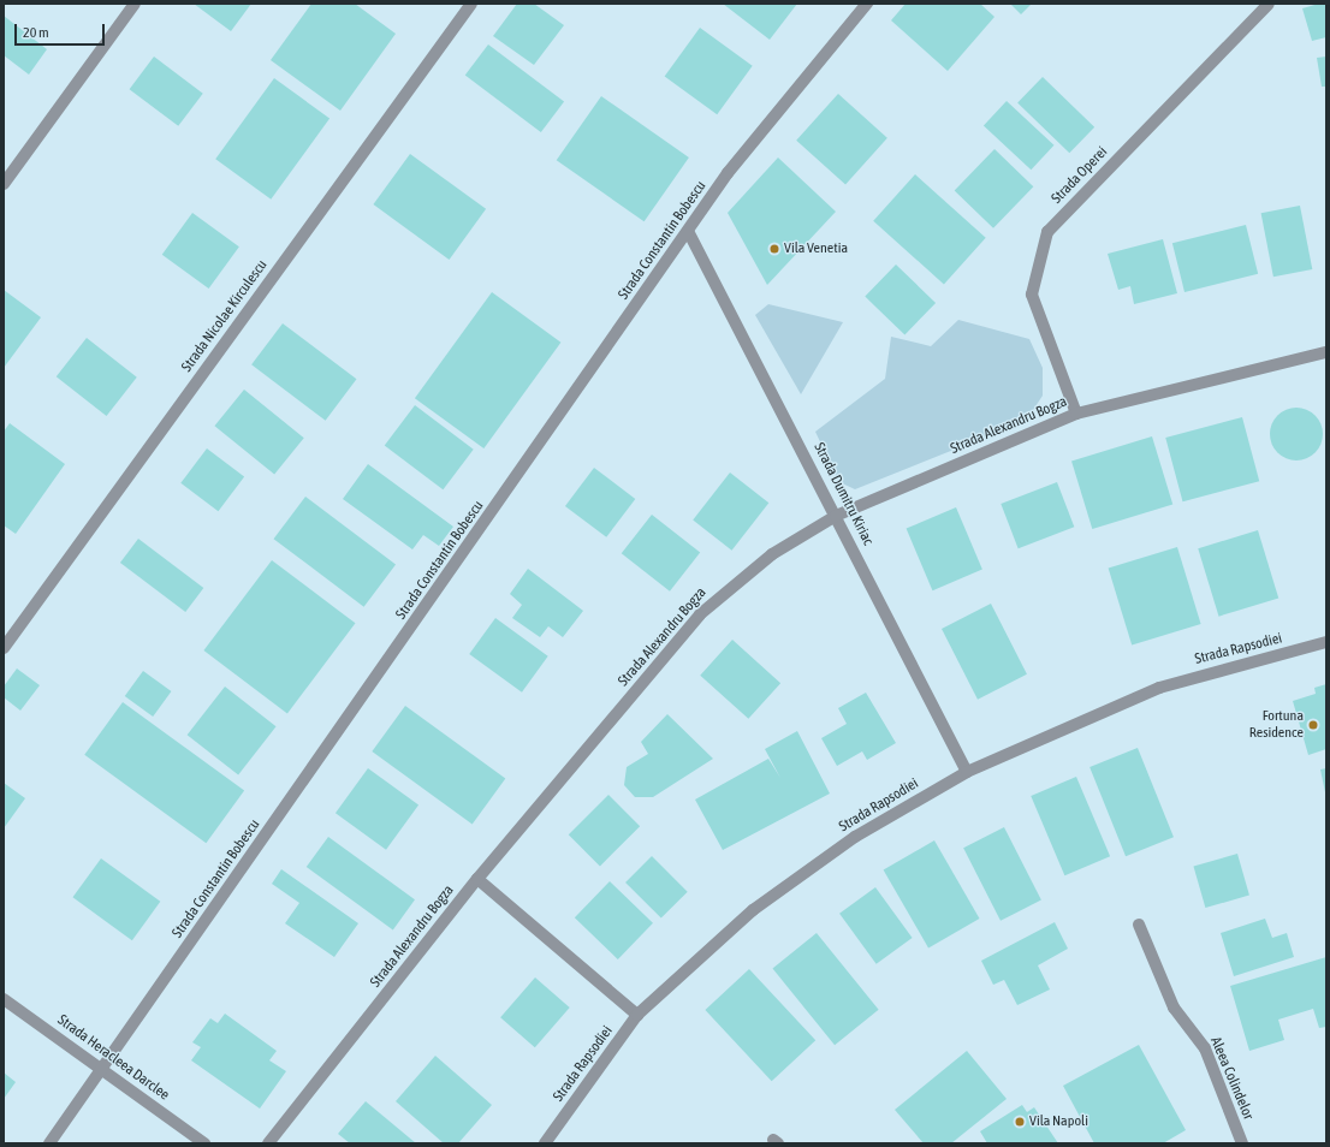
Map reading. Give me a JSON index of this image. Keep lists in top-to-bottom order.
{
  "streets": {
    "street": [
      "Strada Operei",
      "Strada Constantin Bobescu",
      "Strada Nicolae Kirculescu",
      "Strada Alexandru Bogza",
      "Strada Dumitru Kiriac",
      "Strada Rapsodiei",
      "Strada Heracleea Darclee",
      "Aleea Colindelor"
    ]
  },
  "crossings": [
    ["Strada Operei", "Strada Alexandru Bogza"],
    ["Strada Constantin Bobescu", "Strada Dumitru Kiriac"],
    ["Strada Constantin Bobescu", "Strada Heracleea Darclee"],
    ["Strada Alexandru Bogza", "Strada Dumitru Kiriac"],
    ["Strada Dumitru Kiriac", "Strada Rapsodiei"]
  ],
  "places": ["Vila Venetia", "Fortuna Residence", "Vila Napoli"],
  "scale_bar": "20 m"
}
